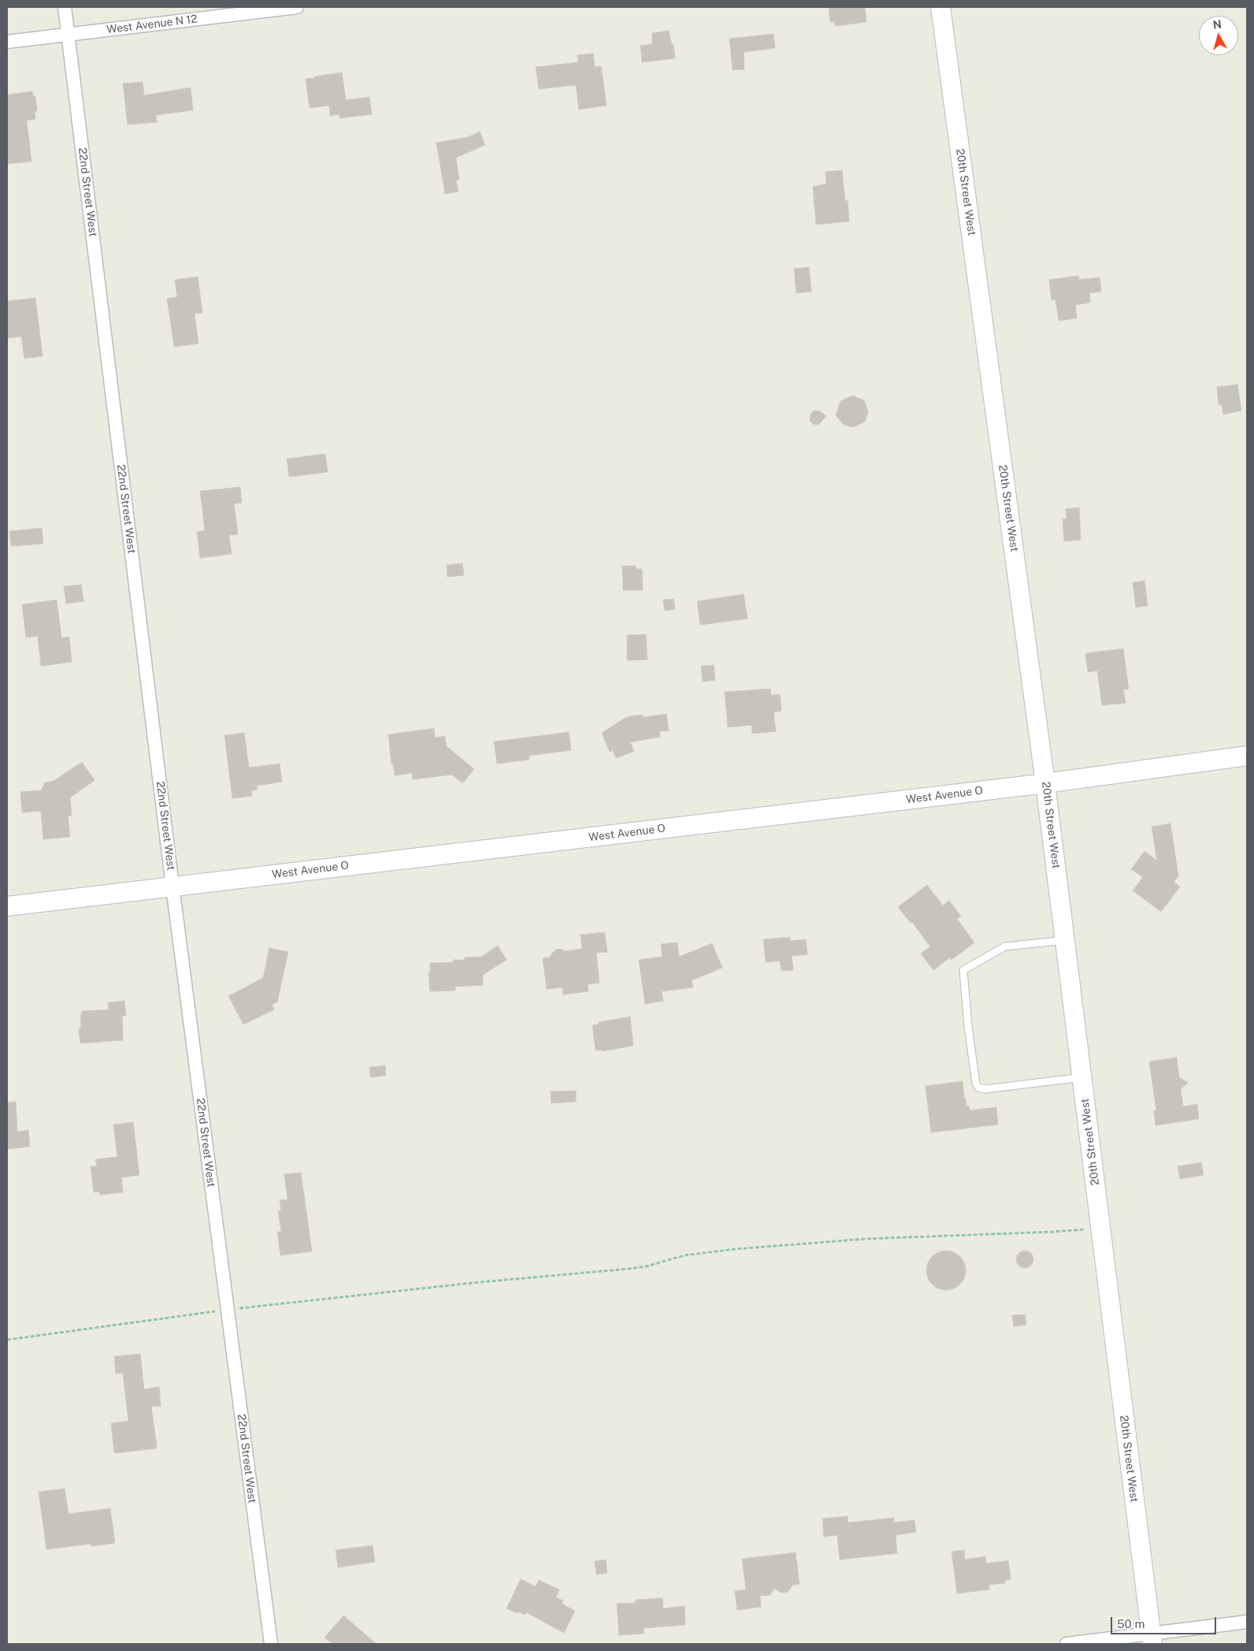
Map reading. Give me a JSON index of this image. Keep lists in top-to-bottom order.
{
  "streets": {
    "main road": ["20th Street West", "West Avenue O"],
    "street": ["West Avenue N 12", "22nd Street West"]
  },
  "crossings": [
    ["West Avenue N 12", "22nd Street West"],
    ["22nd Street West", "West Avenue O"],
    ["20th Street West", "West Avenue O"]
  ],
  "scale_bar": "50 m",
  "north": "top"
}
